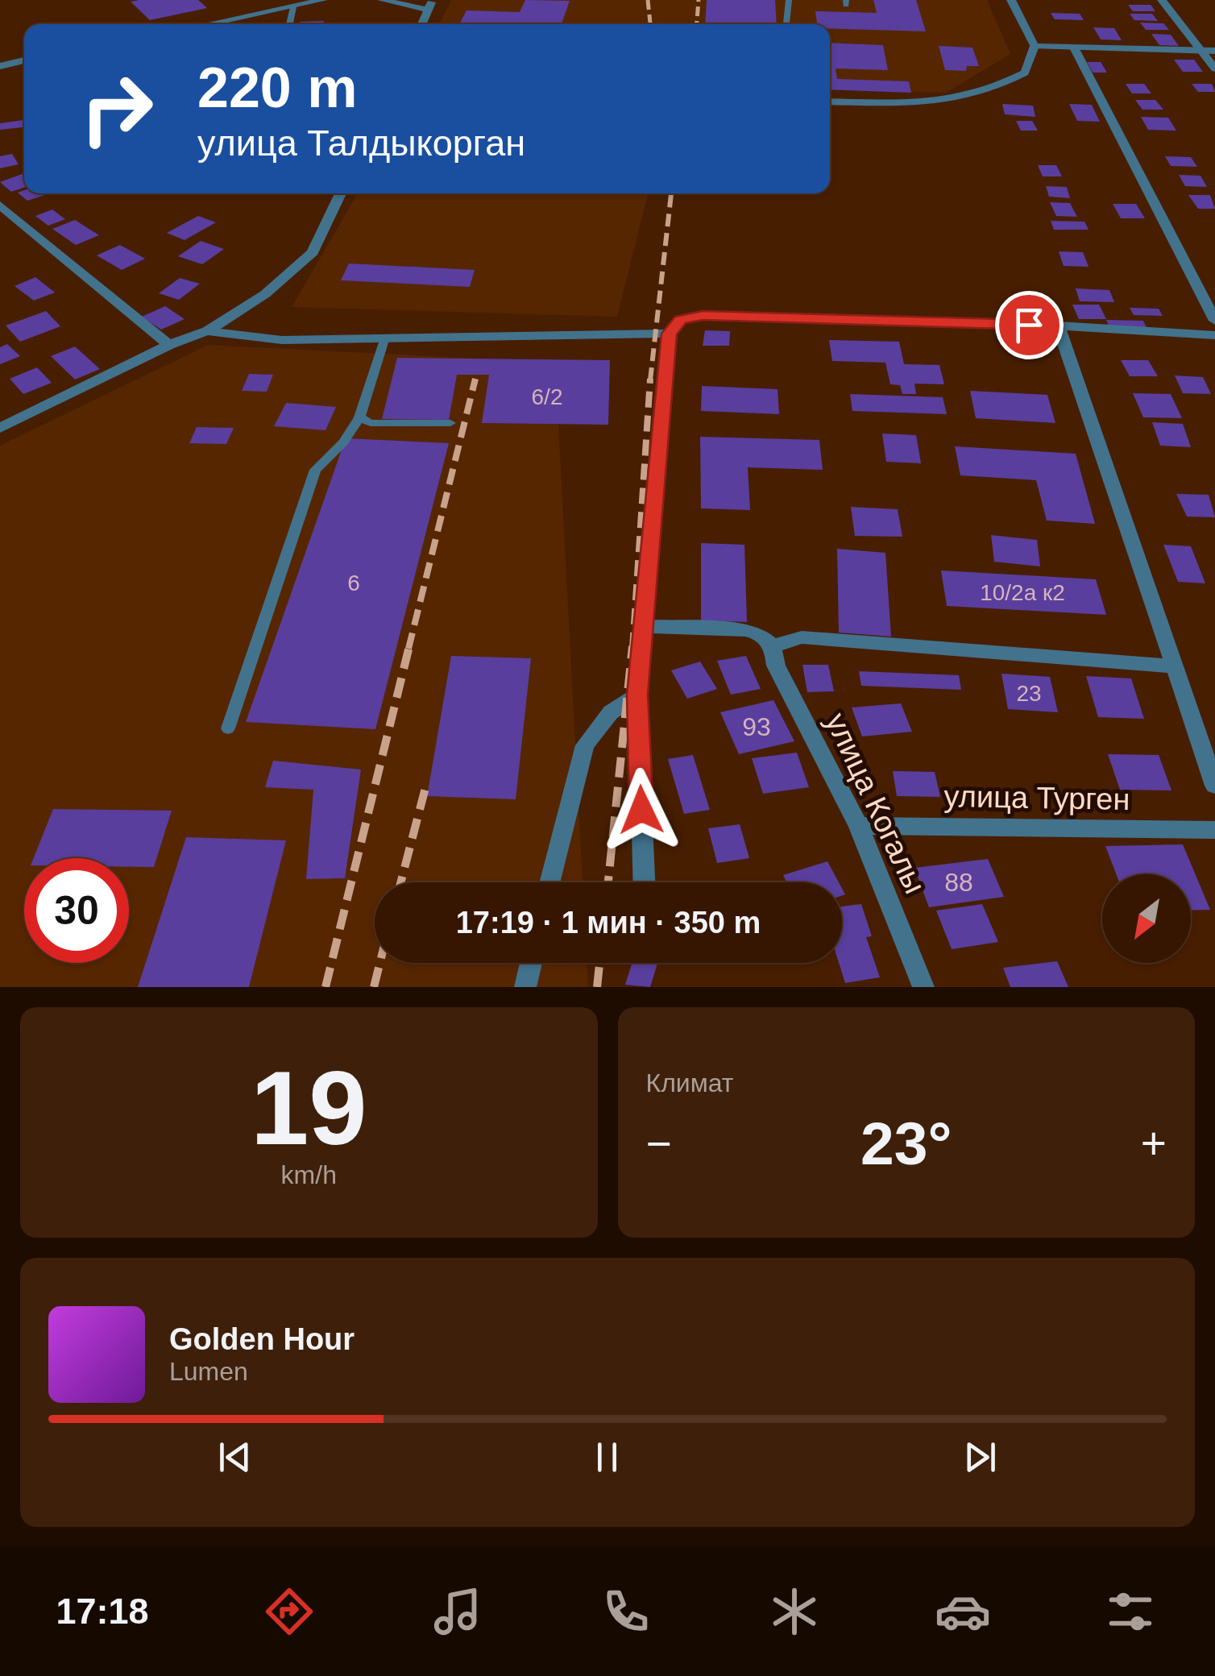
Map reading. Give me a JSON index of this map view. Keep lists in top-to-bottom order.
{
  "streets": {
    "street": ["улица Турген", "улица Когалы"]
  },
  "crossings": [
    ["улица Турген", "улица Когалы"]
  ],
  "house_numbers": [
    "6/2",
    "6",
    "10/2а к2",
    "23",
    "93",
    "88"
  ],
  "north": "bottom left",
  "page": {
    "turn": ["220 m", "улица Талдыкорган"],
    "limit": "30",
    "trip": "17:19 · 1 мин · 350 m",
    "tile": [
      ["19", "km/h"],
      "Климат"
    ],
    "heat": ["−", "23°", "+"],
    "song": ["Golden Hour", "Lumen"],
    "tabs": "17:18"
  }
}
